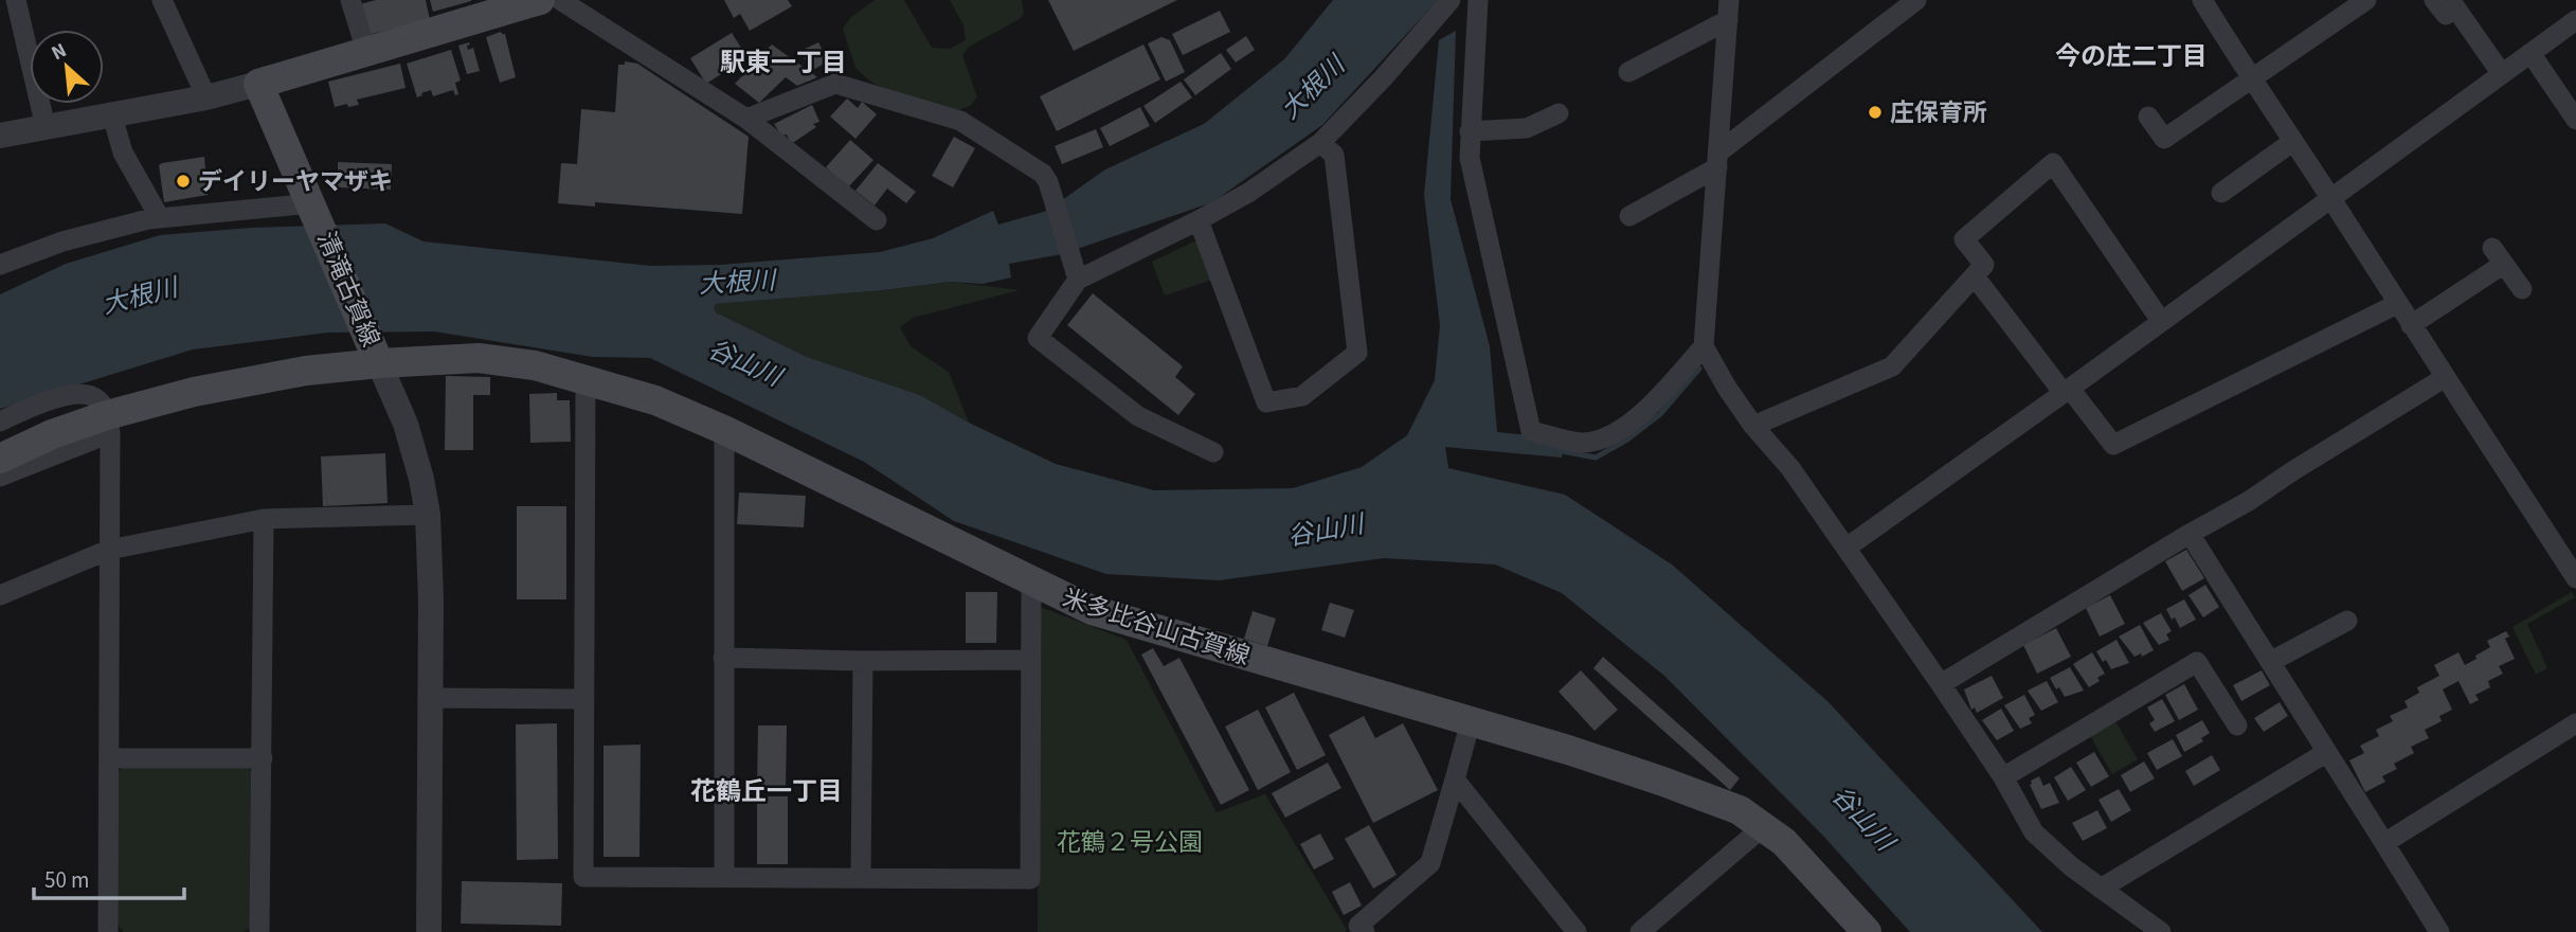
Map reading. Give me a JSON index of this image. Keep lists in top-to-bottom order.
{
  "streets": {
    "main road": ["清滝古賀線", "米多比谷山古賀線"]
  },
  "crossings": [
    ["清滝古賀線", "米多比谷山古賀線"]
  ],
  "districts": ["今の庄二丁目", "駅東一丁目", "花鶴丘一丁目"],
  "water": ["大根川", "谷山川"],
  "parks": ["花鶴２号公園"],
  "places": ["庄保育所", "デイリーヤマザキ"],
  "scale_bar": "50 m",
  "north": "top left"
}
